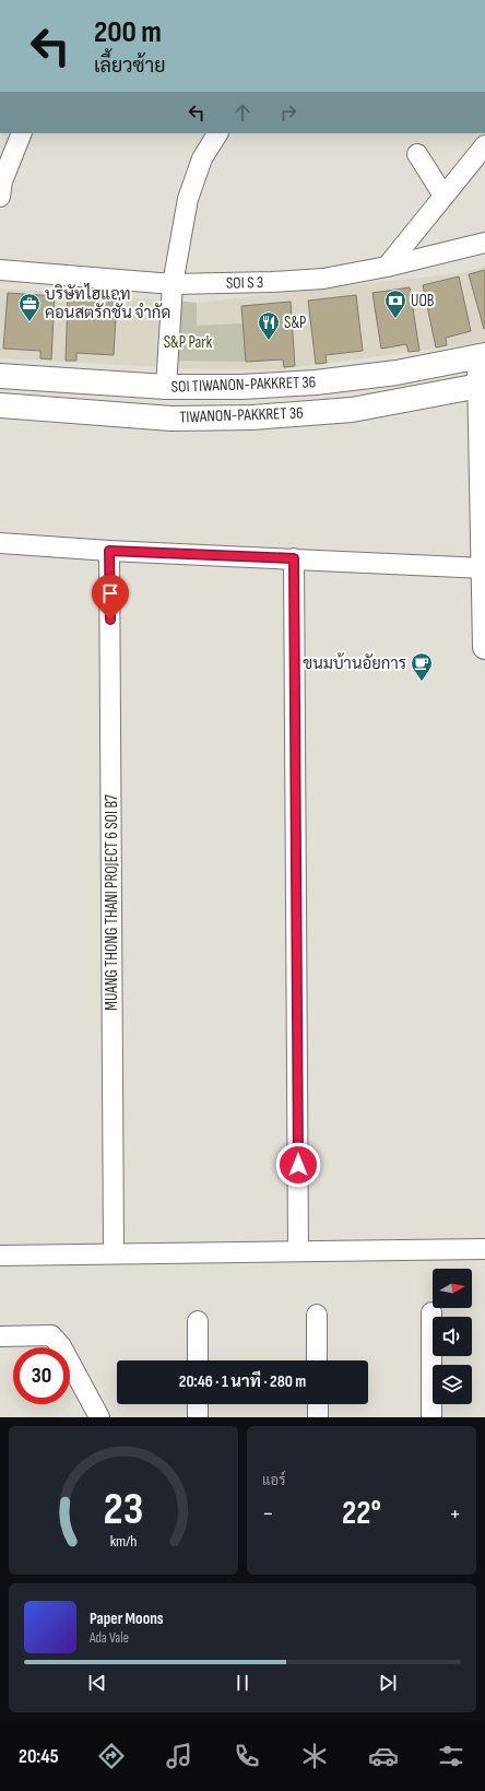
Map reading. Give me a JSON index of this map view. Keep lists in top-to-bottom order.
{
  "streets": {
    "street": [
      "SOI S 3",
      "SOI TIWANON-PAKKRET 36",
      "TIWANON-PAKKRET 36",
      "MUANG THONG THANI PROJECT 6 SOI B7"
    ]
  },
  "parks": ["S&P Park"],
  "places": {
    "bank": ["UOB"],
    "office": ["บริษัทไฮแอท คอนสตรักชั่น จำกัด"],
    "restaurant": ["S&P"],
    "cafe": ["ขนมบ้านอัยการ"]
  },
  "north": "right",
  "page": {
    "turn": ["200 m", "เลี้ยวซ้าย"],
    "limit": "30",
    "trip": "20:46 · 1 นาที · 280 m",
    "tile": "แอร์",
    "heat": ["−", "22°", "+"],
    "song": ["Paper Moons", "Ada Vale"],
    "tabs": "20:45",
    "gauge": ["23", "km/h"]
  }
}
